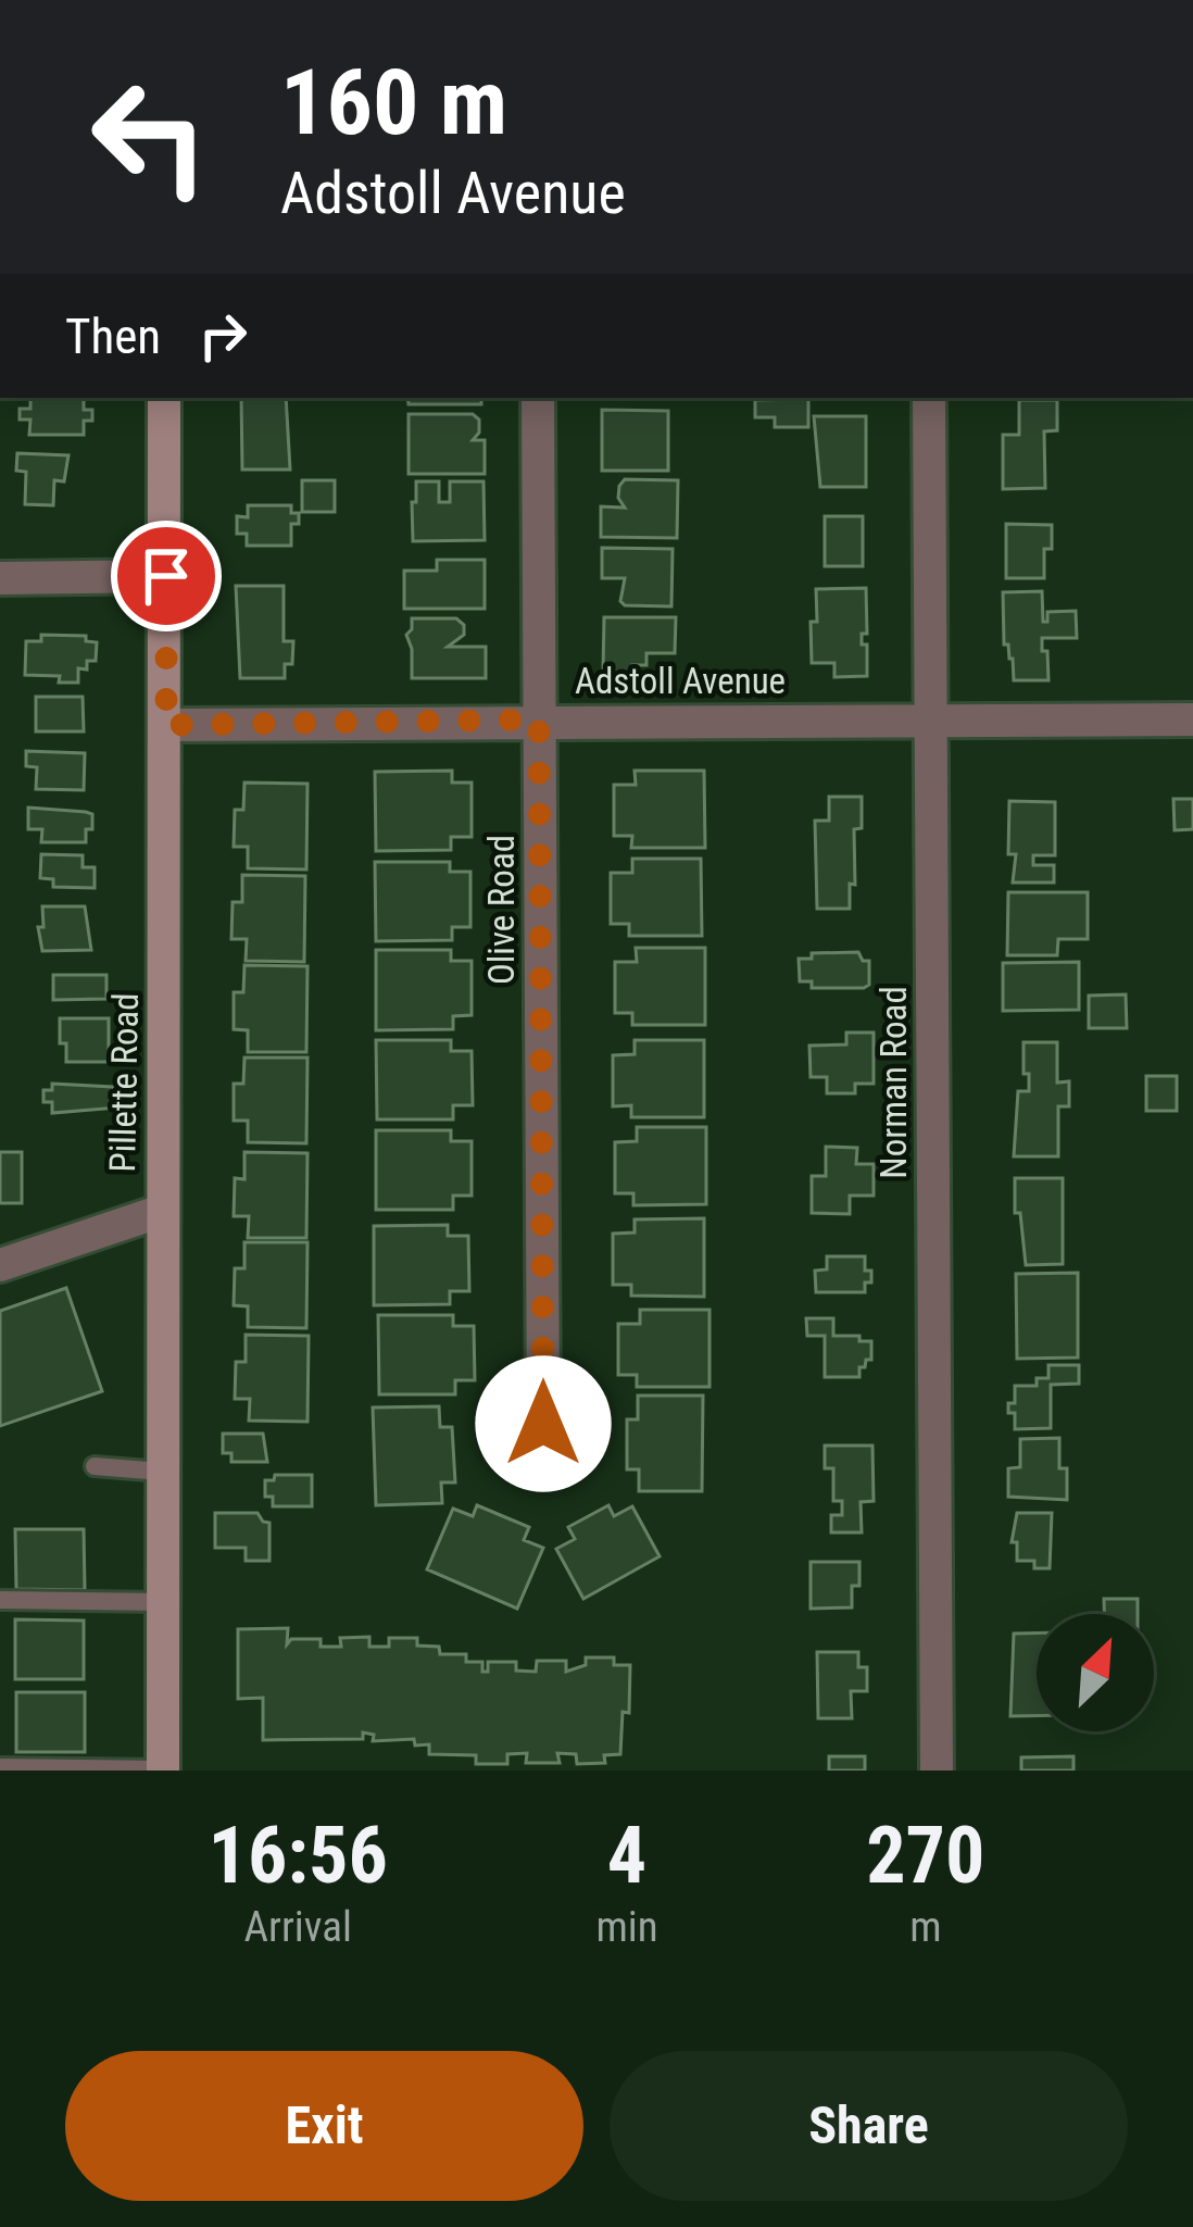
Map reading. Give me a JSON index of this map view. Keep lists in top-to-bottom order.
{
  "streets": {
    "street": [
      "Adstoll Avenue",
      "Olive Road",
      "Pillette Road",
      "Norman Road"
    ]
  },
  "crossings": [
    ["Adstoll Avenue", "Olive Road"],
    ["Adstoll Avenue", "Pillette Road"],
    ["Adstoll Avenue", "Norman Road"]
  ],
  "north": "top right",
  "page": {
    "turn": ["160 m", "Adstoll Avenue"],
    "then": "Then",
    "eta": [
      "16:56",
      "Arrival",
      "4",
      "min",
      "270",
      "m"
    ],
    "buttons": ["Exit", "Share"]
  }
}
